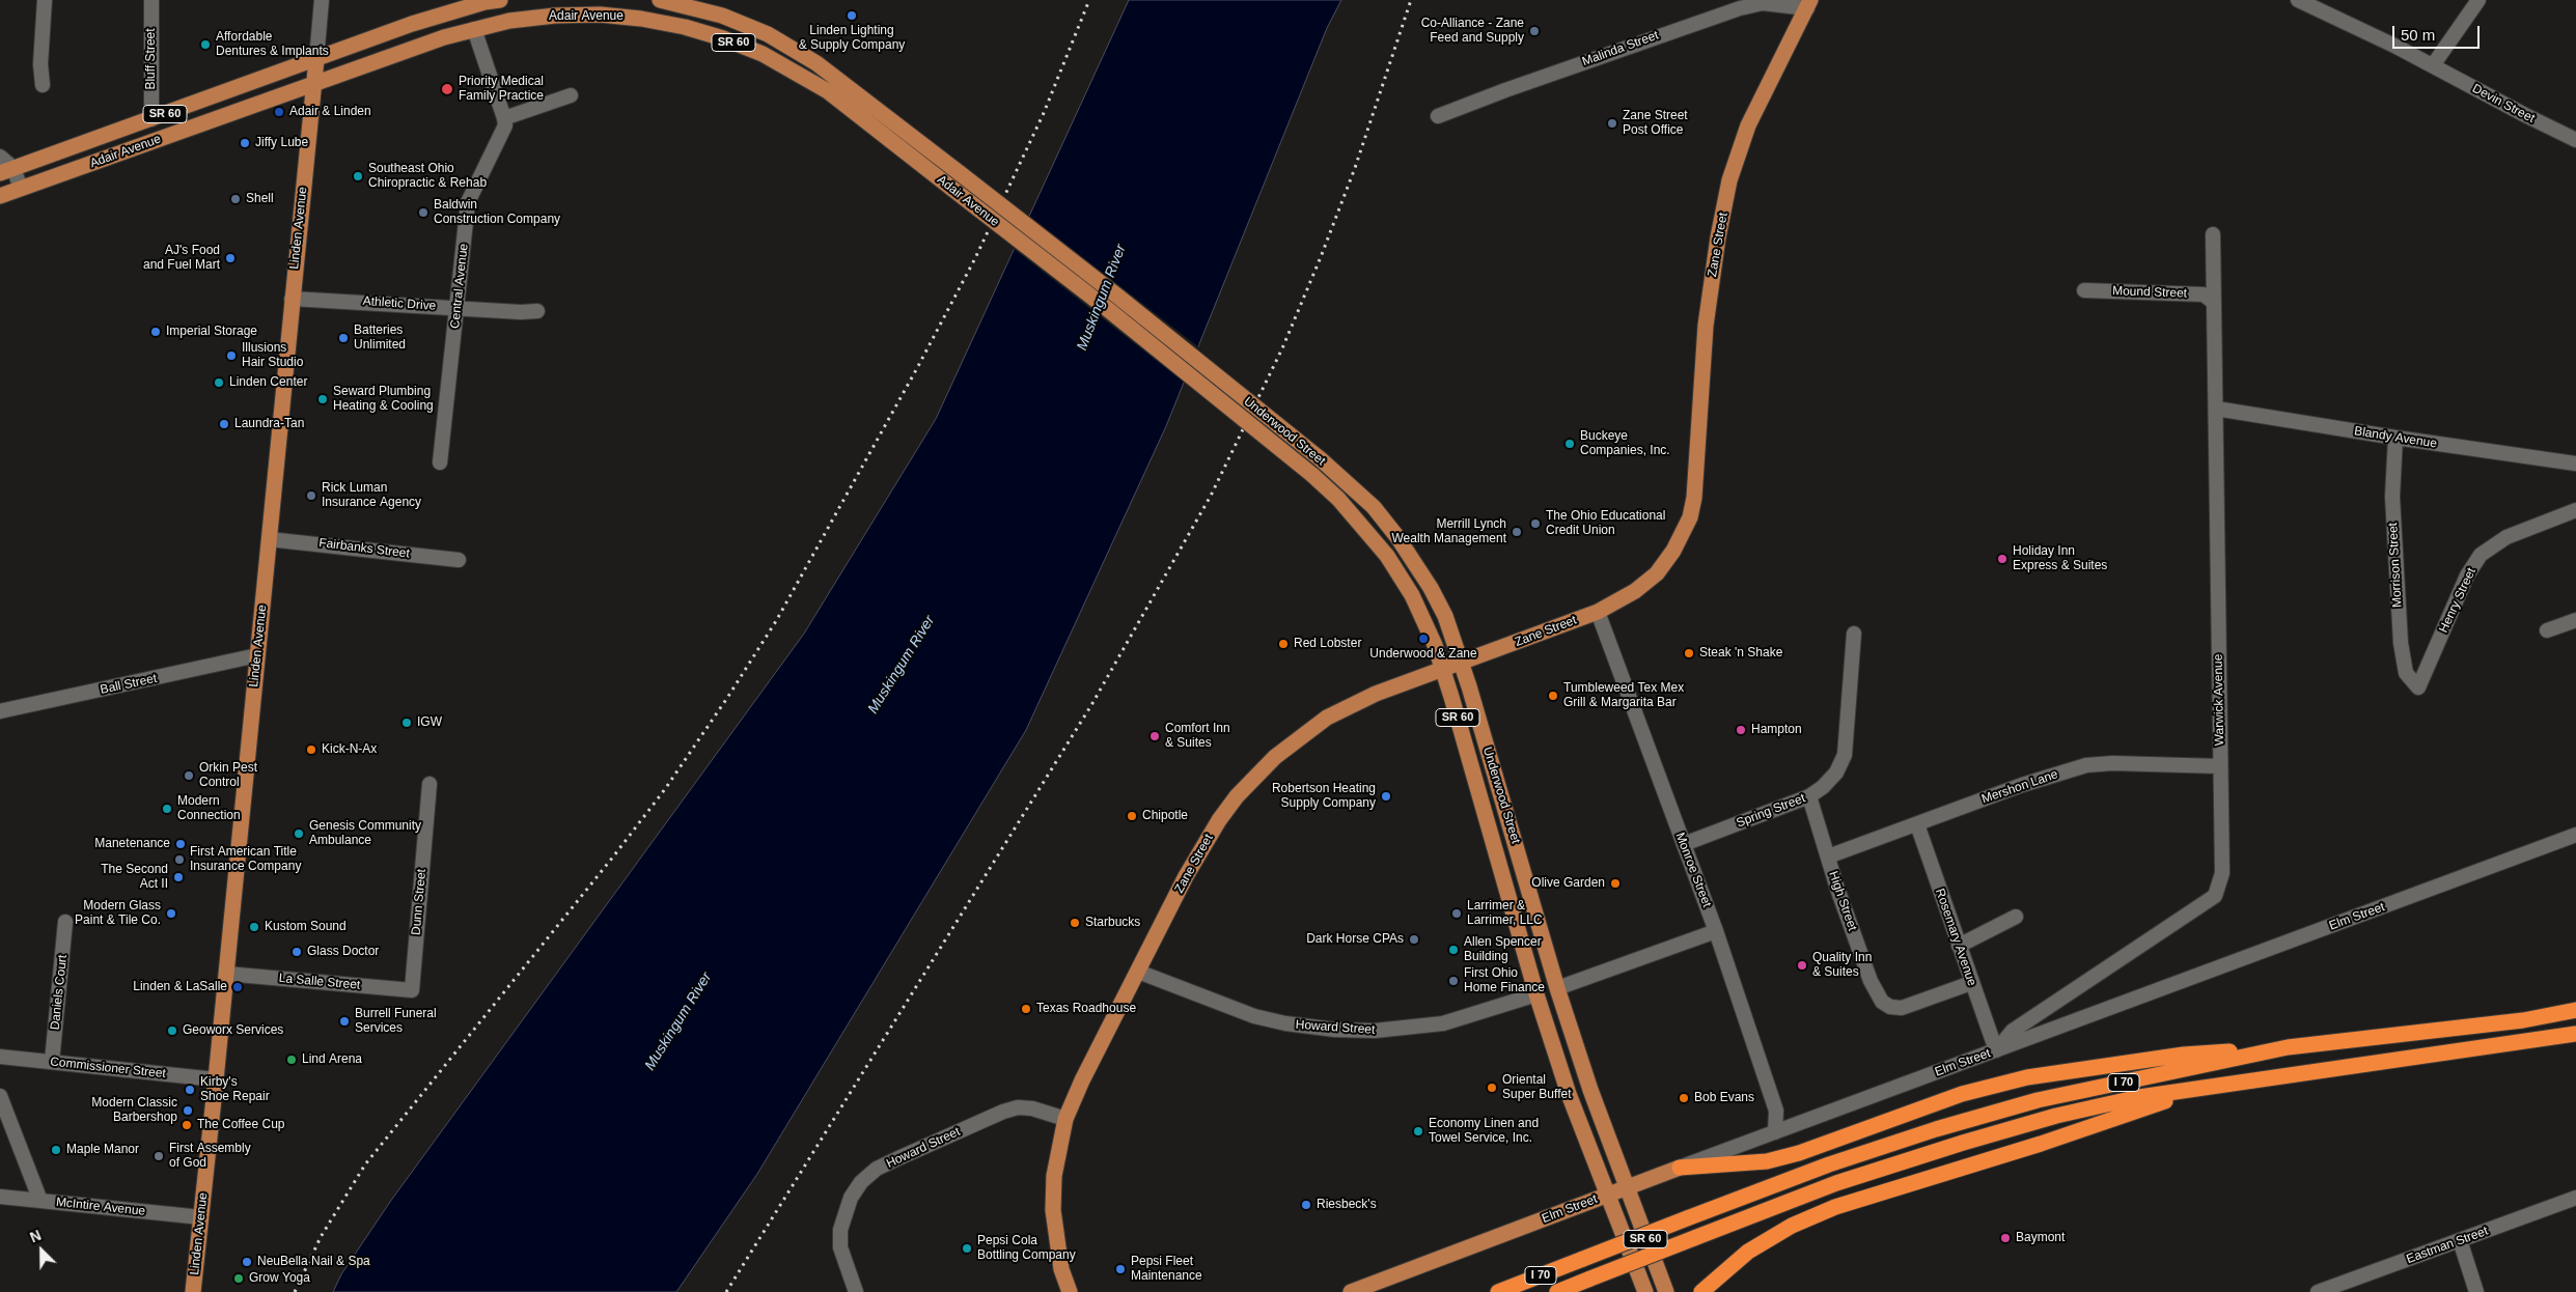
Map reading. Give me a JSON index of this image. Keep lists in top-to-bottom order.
{
  "streets": {
    "highway": ["I 70"],
    "main road": [
      "Adair Avenue",
      "SR 60",
      "Linden Avenue",
      "Zane Street",
      "Underwood Street",
      "Elm Street"
    ],
    "street": [
      "Malinda Street",
      "Bluff Street",
      "Devin Street",
      "Central Avenue",
      "Mound Street",
      "Athletic Drive",
      "Blandy Avenue",
      "Fairbanks Street",
      "Morrison Street",
      "Henry Street",
      "Ball Street",
      "Warwick Avenue",
      "Mershon Lane",
      "Spring Street",
      "Monroe Street",
      "High Street",
      "Dunn Street",
      "Rosemary Avenue",
      "La Salle Street",
      "Daniels Court",
      "Howard Street",
      "Commissioner Street",
      "McIntire Avenue",
      "Eastman Street"
    ]
  },
  "crossings": [
    ["Adair Avenue", "Bluff Street"],
    ["Adair Avenue", "Linden Avenue"],
    ["Adair Avenue", "Underwood Street"],
    ["Malinda Street", "Zane Street"],
    ["Linden Avenue", "Athletic Drive"],
    ["Linden Avenue", "Fairbanks Street"],
    ["Linden Avenue", "Ball Street"],
    ["Linden Avenue", "La Salle Street"],
    ["Linden Avenue", "Commissioner Street"],
    ["Linden Avenue", "McIntire Avenue"],
    ["Zane Street", "Underwood Street"],
    ["Zane Street", "Monroe Street"],
    ["Zane Street", "Howard Street"],
    ["Central Avenue", "Athletic Drive"],
    ["Mound Street", "Warwick Avenue"],
    ["Underwood Street", "Elm Street"],
    ["Underwood Street", "Howard Street"],
    ["Blandy Avenue", "Morrison Street"],
    ["Blandy Avenue", "Warwick Avenue"],
    ["Morrison Street", "Henry Street"],
    ["Warwick Avenue", "Mershon Lane"],
    ["Warwick Avenue", "Elm Street"],
    ["Warwick Avenue", "Rosemary Avenue"],
    ["Mershon Lane", "High Street"],
    ["Mershon Lane", "Rosemary Avenue"],
    ["Spring Street", "Monroe Street"],
    ["Spring Street", "High Street"],
    ["Monroe Street", "Elm Street"],
    ["High Street", "Rosemary Avenue"],
    ["Dunn Street", "La Salle Street"],
    ["Elm Street", "Rosemary Avenue"],
    ["Daniels Court", "Commissioner Street"]
  ],
  "water": ["Muskingum River"],
  "places": [
    "Linden Lighting & Supply Company",
    "Co-Alliance - Zane Feed and Supply",
    "Affordable Dentures & Implants",
    "Priority Medical Family Practice",
    "Adair & Linden",
    "Zane Street Post Office",
    "Jiffy Lube",
    "Southeast Ohio Chiropractic & Rehab",
    "Shell",
    "Baldwin Construction Company",
    "AJ's Food and Fuel Mart",
    "Imperial Storage",
    "Batteries Unlimited",
    "Illusions Hair Studio",
    "Linden Center",
    "Seward Plumbing Heating & Cooling",
    "Laundra-Tan",
    "Buckeye Companies, Inc.",
    "Rick Luman Insurance Agency",
    "The Ohio Educational Credit Union",
    "Merrill Lynch Wealth Management",
    "Holiday Inn Express & Suites",
    "Underwood & Zane",
    "Red Lobster",
    "Steak 'n Shake",
    "Tumbleweed Tex Mex Grill & Margarita Bar",
    "IGW",
    "Hampton",
    "Comfort Inn & Suites",
    "Kick-N-Ax",
    "Orkin Pest Control",
    "Robertson Heating Supply Company",
    "Modern Connection",
    "Chipotle",
    "Genesis Community Ambulance",
    "Manetenance",
    "First American Title Insurance Company",
    "The Second Act II",
    "Olive Garden",
    "Modern Glass Paint & Tile Co.",
    "Larrimer & Larrimer, LLC",
    "Starbucks",
    "Kustom Sound",
    "Dark Horse CPAs",
    "Allen Spencer Building",
    "Glass Doctor",
    "Quality Inn & Suites",
    "First Ohio Home Finance",
    "Linden & LaSalle",
    "Texas Roadhouse",
    "Burrell Funeral Services",
    "Geoworx Services",
    "Lind Arena",
    "Oriental Super Buffet",
    "Kirby's Shoe Repair",
    "Bob Evans",
    "Modern Classic Barbershop",
    "The Coffee Cup",
    "Economy Linen and Towel Service, Inc.",
    "Maple Manor",
    "First Assembly of God",
    "Riesbeck's",
    "Baymont",
    "Pepsi Cola Bottling Company",
    "NeuBella Nail & Spa",
    "Pepsi Fleet Maintenance",
    "Grow Yoga"
  ],
  "scale_bar": "50 m",
  "north": "top left"
}
